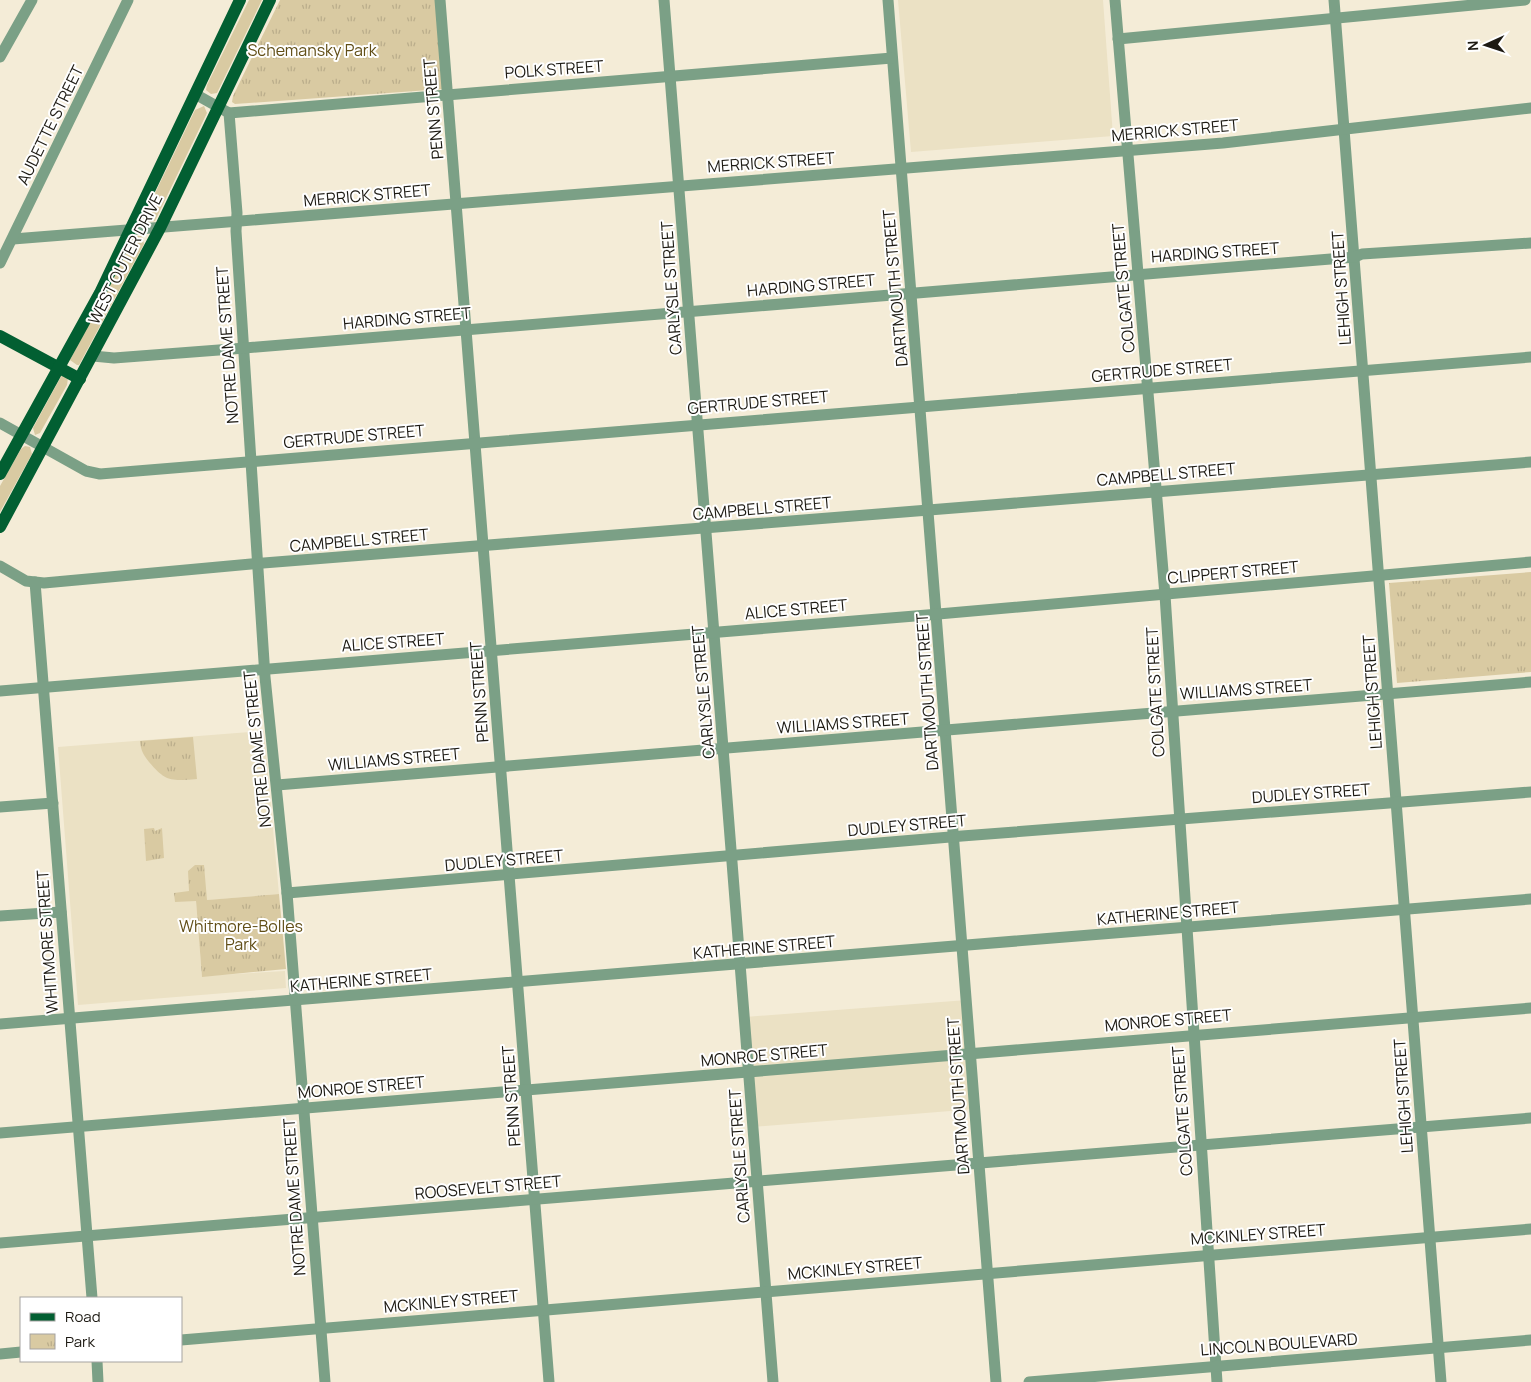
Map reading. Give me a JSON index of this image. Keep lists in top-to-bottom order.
{
  "streets": {
    "main road": ["WEST OUTER DRIVE"],
    "street": [
      "POLK STREET",
      "PENN STREET",
      "AUDETTE STREET",
      "MERRICK STREET",
      "HARDING STREET",
      "CARLYSLE STREET",
      "DARTMOUTH STREET",
      "COLGATE STREET",
      "LEHIGH STREET",
      "NOTRE DAME STREET",
      "GERTRUDE STREET",
      "CAMPBELL STREET",
      "CLIPPERT STREET",
      "ALICE STREET",
      "WILLIAMS STREET",
      "DUDLEY STREET",
      "KATHERINE STREET",
      "WHITMORE STREET",
      "MONROE STREET",
      "ROOSEVELT STREET",
      "MCKINLEY STREET",
      "LINCOLN BOULEVARD"
    ]
  },
  "crossings": [
    ["POLK STREET", "PENN STREET"],
    ["POLK STREET", "WEST OUTER DRIVE"],
    ["POLK STREET", "CARLYSLE STREET"],
    ["POLK STREET", "DARTMOUTH STREET"],
    ["POLK STREET", "NOTRE DAME STREET"],
    ["PENN STREET", "MERRICK STREET"],
    ["PENN STREET", "HARDING STREET"],
    ["PENN STREET", "GERTRUDE STREET"],
    ["PENN STREET", "CAMPBELL STREET"],
    ["PENN STREET", "ALICE STREET"],
    ["PENN STREET", "WILLIAMS STREET"],
    ["PENN STREET", "DUDLEY STREET"],
    ["PENN STREET", "KATHERINE STREET"],
    ["PENN STREET", "MONROE STREET"],
    ["PENN STREET", "ROOSEVELT STREET"],
    ["PENN STREET", "MCKINLEY STREET"],
    ["AUDETTE STREET", "MERRICK STREET"],
    ["MERRICK STREET", "WEST OUTER DRIVE"],
    ["MERRICK STREET", "CARLYSLE STREET"],
    ["MERRICK STREET", "DARTMOUTH STREET"],
    ["MERRICK STREET", "COLGATE STREET"],
    ["MERRICK STREET", "LEHIGH STREET"],
    ["MERRICK STREET", "NOTRE DAME STREET"],
    ["HARDING STREET", "WEST OUTER DRIVE"],
    ["HARDING STREET", "CARLYSLE STREET"],
    ["HARDING STREET", "DARTMOUTH STREET"],
    ["HARDING STREET", "COLGATE STREET"],
    ["HARDING STREET", "LEHIGH STREET"],
    ["HARDING STREET", "NOTRE DAME STREET"],
    ["WEST OUTER DRIVE", "NOTRE DAME STREET"],
    ["WEST OUTER DRIVE", "GERTRUDE STREET"],
    ["CARLYSLE STREET", "GERTRUDE STREET"],
    ["CARLYSLE STREET", "CAMPBELL STREET"],
    ["CARLYSLE STREET", "ALICE STREET"],
    ["CARLYSLE STREET", "WILLIAMS STREET"],
    ["CARLYSLE STREET", "DUDLEY STREET"],
    ["CARLYSLE STREET", "KATHERINE STREET"],
    ["CARLYSLE STREET", "MONROE STREET"],
    ["CARLYSLE STREET", "ROOSEVELT STREET"],
    ["CARLYSLE STREET", "MCKINLEY STREET"],
    ["DARTMOUTH STREET", "GERTRUDE STREET"],
    ["DARTMOUTH STREET", "CAMPBELL STREET"],
    ["DARTMOUTH STREET", "CLIPPERT STREET"],
    ["DARTMOUTH STREET", "ALICE STREET"],
    ["DARTMOUTH STREET", "WILLIAMS STREET"],
    ["DARTMOUTH STREET", "DUDLEY STREET"],
    ["DARTMOUTH STREET", "KATHERINE STREET"],
    ["DARTMOUTH STREET", "MONROE STREET"],
    ["DARTMOUTH STREET", "ROOSEVELT STREET"],
    ["DARTMOUTH STREET", "MCKINLEY STREET"],
    ["COLGATE STREET", "GERTRUDE STREET"],
    ["COLGATE STREET", "CAMPBELL STREET"],
    ["COLGATE STREET", "CLIPPERT STREET"],
    ["COLGATE STREET", "WILLIAMS STREET"],
    ["COLGATE STREET", "DUDLEY STREET"],
    ["COLGATE STREET", "KATHERINE STREET"],
    ["COLGATE STREET", "MONROE STREET"],
    ["COLGATE STREET", "ROOSEVELT STREET"],
    ["COLGATE STREET", "MCKINLEY STREET"],
    ["COLGATE STREET", "LINCOLN BOULEVARD"],
    ["LEHIGH STREET", "GERTRUDE STREET"],
    ["LEHIGH STREET", "CAMPBELL STREET"],
    ["LEHIGH STREET", "CLIPPERT STREET"],
    ["LEHIGH STREET", "WILLIAMS STREET"],
    ["LEHIGH STREET", "DUDLEY STREET"],
    ["LEHIGH STREET", "KATHERINE STREET"],
    ["LEHIGH STREET", "MONROE STREET"],
    ["LEHIGH STREET", "ROOSEVELT STREET"],
    ["LEHIGH STREET", "MCKINLEY STREET"],
    ["LEHIGH STREET", "LINCOLN BOULEVARD"],
    ["NOTRE DAME STREET", "GERTRUDE STREET"],
    ["NOTRE DAME STREET", "CAMPBELL STREET"],
    ["NOTRE DAME STREET", "ALICE STREET"],
    ["NOTRE DAME STREET", "WILLIAMS STREET"],
    ["NOTRE DAME STREET", "DUDLEY STREET"],
    ["NOTRE DAME STREET", "KATHERINE STREET"],
    ["NOTRE DAME STREET", "MONROE STREET"],
    ["NOTRE DAME STREET", "ROOSEVELT STREET"],
    ["NOTRE DAME STREET", "MCKINLEY STREET"],
    ["CAMPBELL STREET", "WHITMORE STREET"],
    ["CLIPPERT STREET", "ALICE STREET"],
    ["ALICE STREET", "WHITMORE STREET"],
    ["KATHERINE STREET", "WHITMORE STREET"],
    ["WHITMORE STREET", "MONROE STREET"],
    ["WHITMORE STREET", "ROOSEVELT STREET"]
  ],
  "parks": ["Schemansky Park", "Whitmore-Bolles Park"],
  "legend": ["Road", "Park"],
  "north": "left"
}
